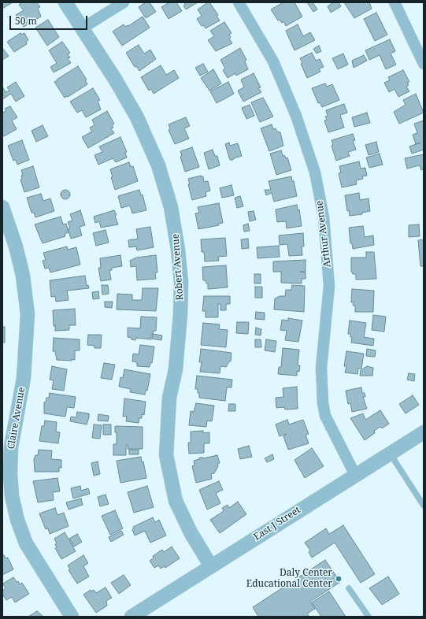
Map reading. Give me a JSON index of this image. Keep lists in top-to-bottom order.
{
  "streets": {
    "street": [
      "Arthur Avenue",
      "Robert Avenue",
      "Claire Avenue",
      "East J Street"
    ]
  },
  "crossings": [
    ["Arthur Avenue", "East J Street"],
    ["Robert Avenue", "East J Street"]
  ],
  "places": ["Daly Center Educational Center"],
  "scale_bar": "50 m"
}
